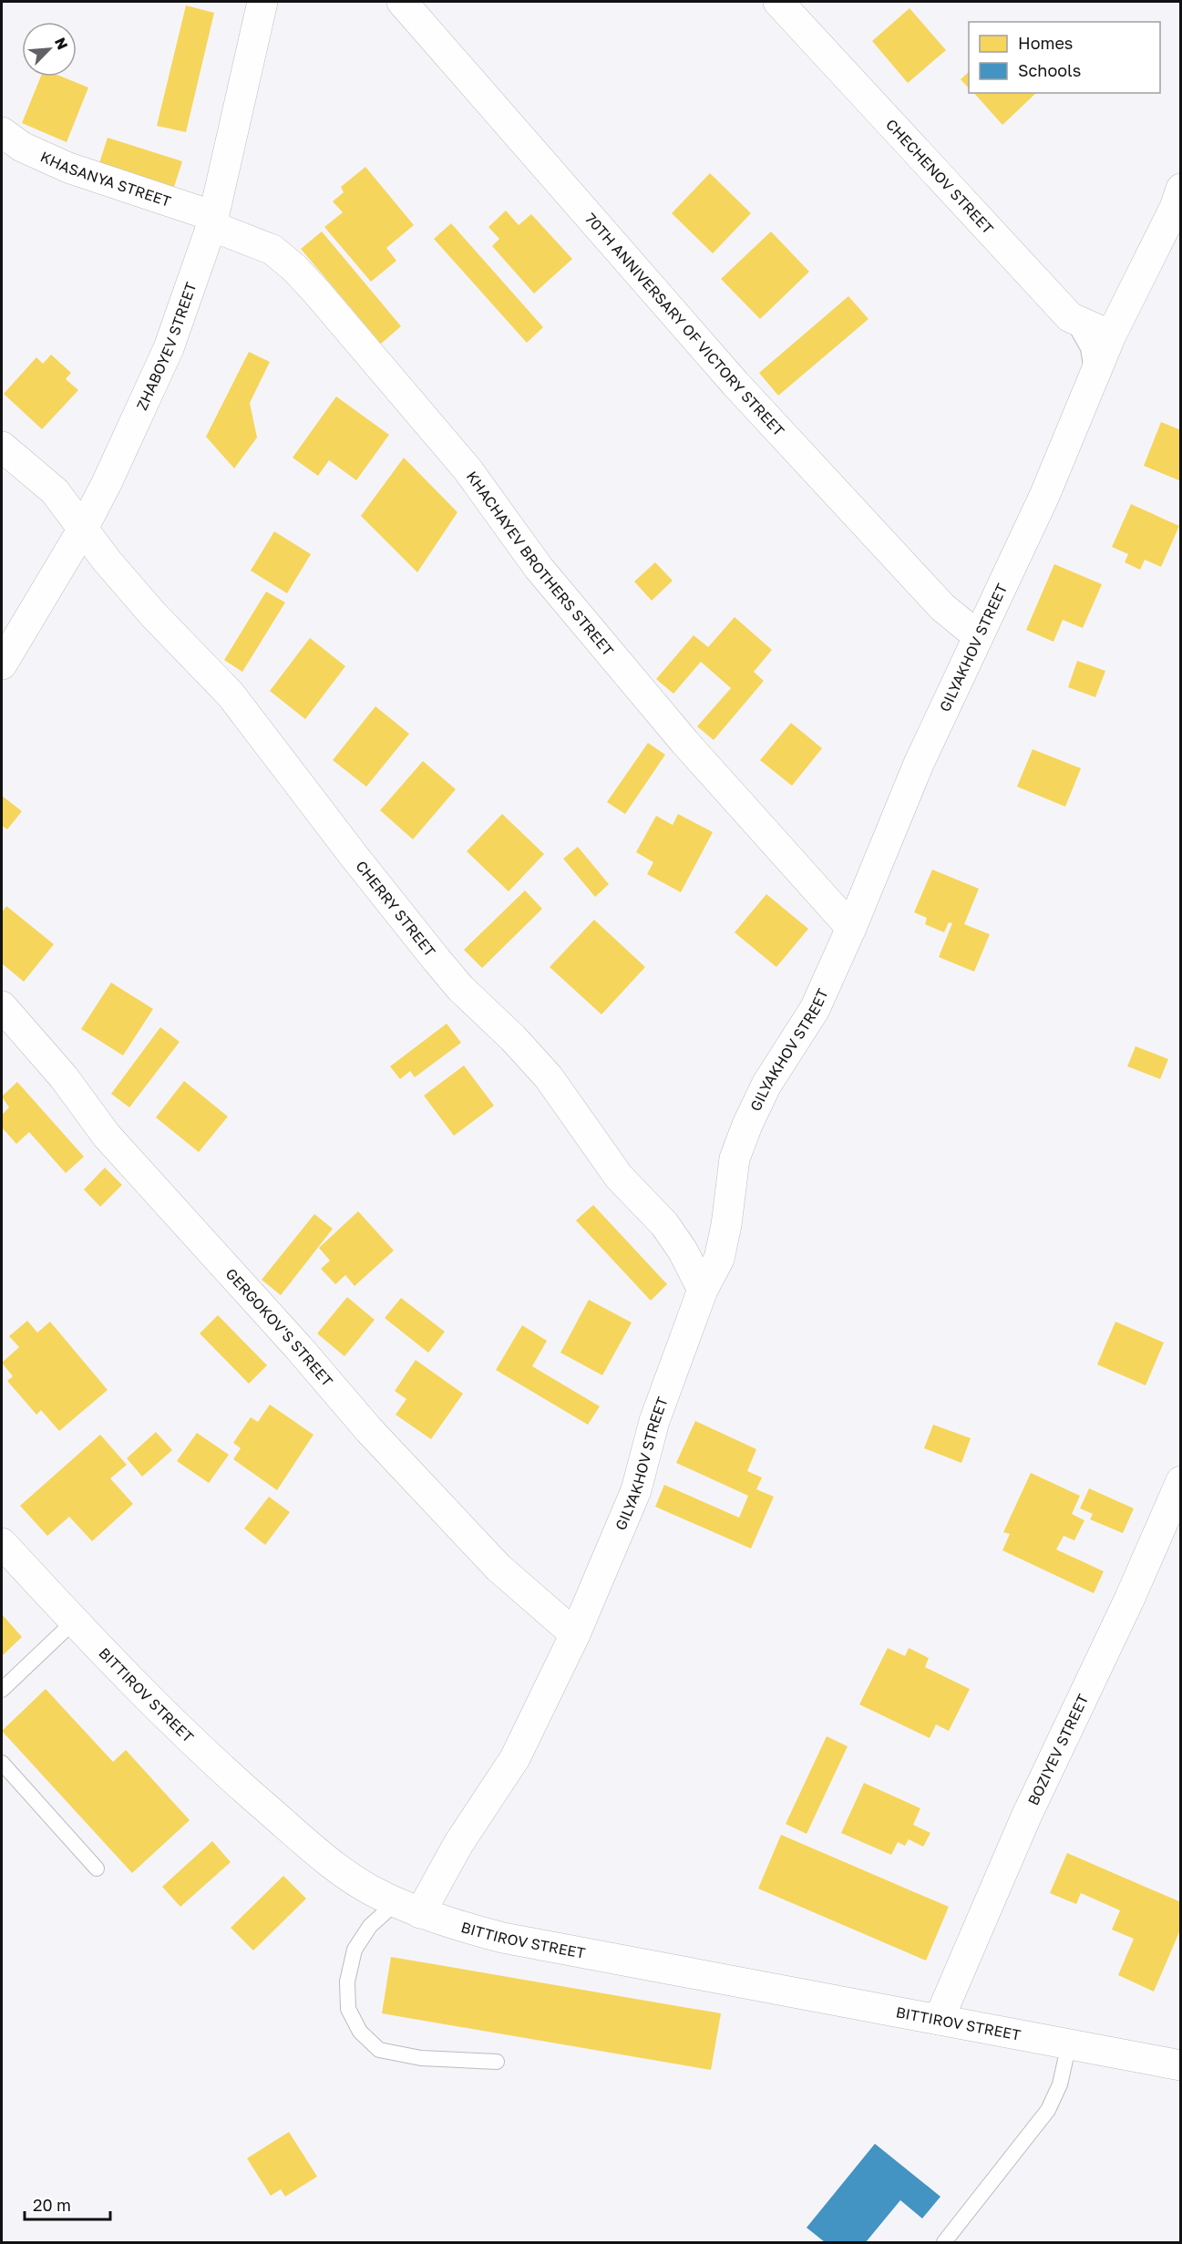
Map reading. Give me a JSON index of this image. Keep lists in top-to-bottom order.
{
  "streets": {
    "street": [
      "CHECHENOV STREET",
      "KHASANYA STREET",
      "70TH ANNIVERSARY OF VICTORY STREET",
      "ZHABOYEV STREET",
      "KHACHAYEV BROTHERS STREET",
      "GILYAKHOV STREET",
      "CHERRY STREET",
      "GERGOKOV'S STREET",
      "BITTIROV STREET",
      "BOZIYEV STREET"
    ]
  },
  "crossings": [
    ["CHECHENOV STREET", "GILYAKHOV STREET"],
    ["KHASANYA STREET", "ZHABOYEV STREET"],
    ["KHASANYA STREET", "KHACHAYEV BROTHERS STREET"],
    ["70TH ANNIVERSARY OF VICTORY STREET", "GILYAKHOV STREET"],
    ["ZHABOYEV STREET", "KHACHAYEV BROTHERS STREET"],
    ["ZHABOYEV STREET", "CHERRY STREET"],
    ["KHACHAYEV BROTHERS STREET", "GILYAKHOV STREET"],
    ["GILYAKHOV STREET", "CHERRY STREET"],
    ["GILYAKHOV STREET", "GERGOKOV'S STREET"],
    ["GILYAKHOV STREET", "BITTIROV STREET"],
    ["BITTIROV STREET", "BOZIYEV STREET"]
  ],
  "legend": ["Homes", "Schools"],
  "scale_bar": "20 m",
  "north": "top right"
}
